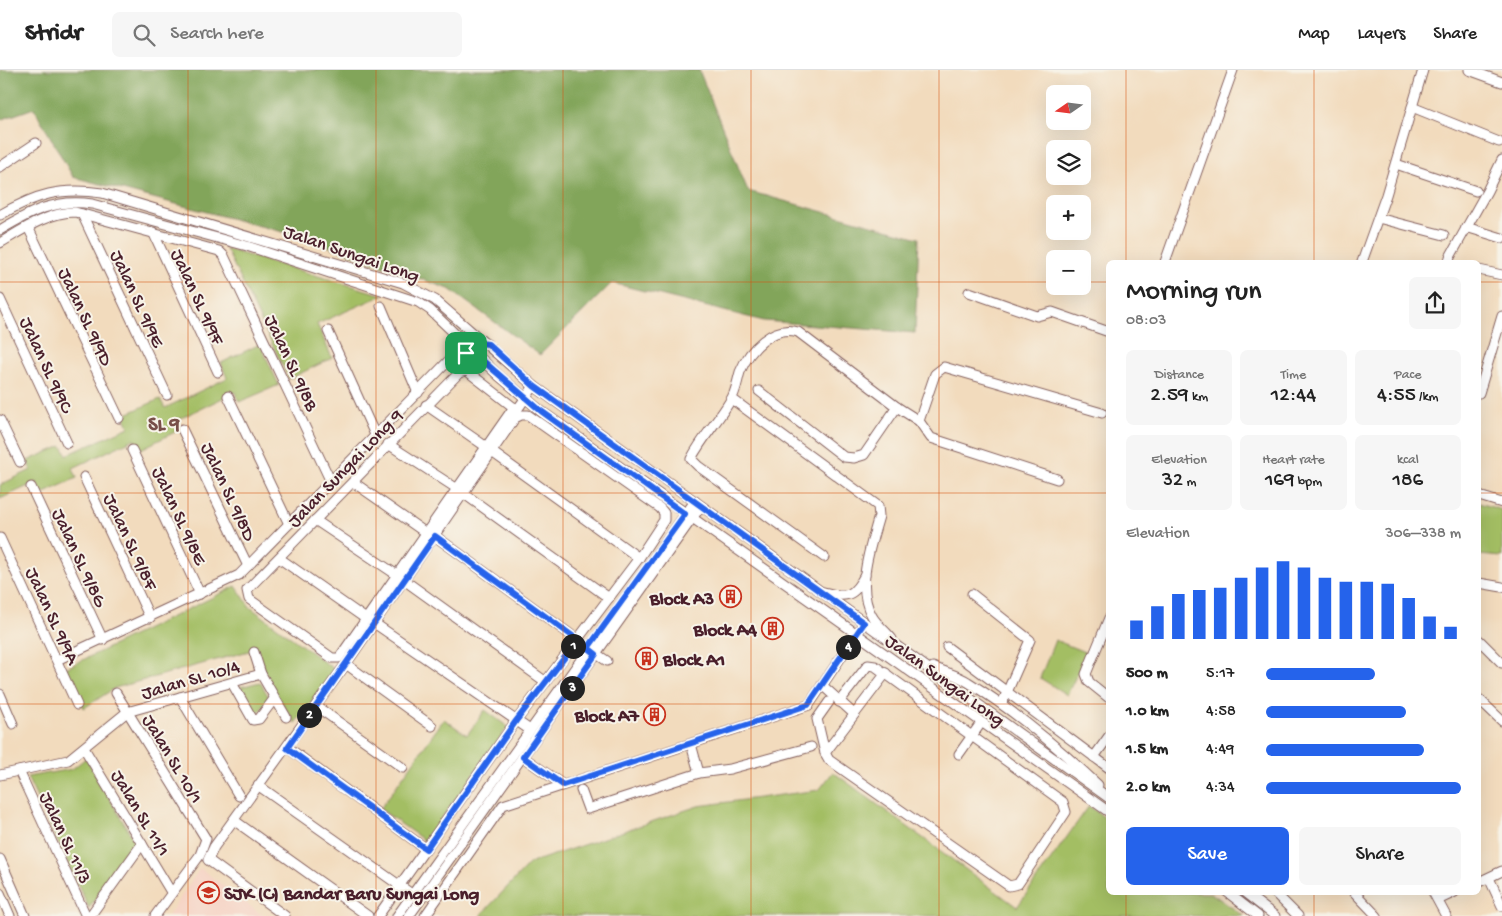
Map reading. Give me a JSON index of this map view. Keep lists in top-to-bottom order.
{
  "streets": {
    "street": [
      "Jalan Sungai Long",
      "Jalan SL 9/9F",
      "Jalan SL 9/9E",
      "Jalan SL 9/9D",
      "Jalan SL 9/8B",
      "Jalan SL 9/9C",
      "Jalan Sungai Long 9",
      "Jalan SL 9/8D",
      "Jalan SL 9/8E",
      "Jalan SL 9/8F",
      "Jalan SL 9/8G",
      "Jalan SL 9/9A",
      "Jalan SL 10/4",
      "Jalan SL 10/1",
      "Jalan SL 11/1",
      "Jalan SL 11/3"
    ]
  },
  "crossings": [
    ["Jalan SL 9/9F", "Jalan SL 9/8B"],
    ["Jalan SL 10/4", "Jalan SL 10/1"]
  ],
  "districts": ["SL 9"],
  "places": {
    "building": [
      "Block A3",
      "Block A4",
      "Block A1",
      "Block A7"
    ],
    "school or university": ["SJK (C) Bandar Baru Sungai Long"]
  },
  "north": "left",
  "page": {
    "header": "Stridr",
    "search": "Search here",
    "nav": ["Map", "Layers", "Share"],
    "map_buttons": ["+", "−"],
    "heading": ["Morning run", "08:03"],
    "stats": [
      ["Distance", "2.59 km"],
      ["Time", "12:44"],
      ["Pace", "4:55 /km"],
      ["Elevation", "32 m"],
      ["Heart rate", "169 bpm"],
      ["kcal", "186"]
    ],
    "chart": ["Elevation", "306–338 m"],
    "pins": [
      "1",
      "4",
      "3",
      "2"
    ],
    "list": [
      {
        "name": "500 m",
        "note": "5:17"
      },
      {
        "name": "1.0 km",
        "note": "4:58"
      },
      {
        "name": "1.5 km",
        "note": "4:49"
      },
      {
        "name": "2.0 km",
        "note": "4:34"
      }
    ],
    "buttons": ["Save", "Share"]
  }
}
